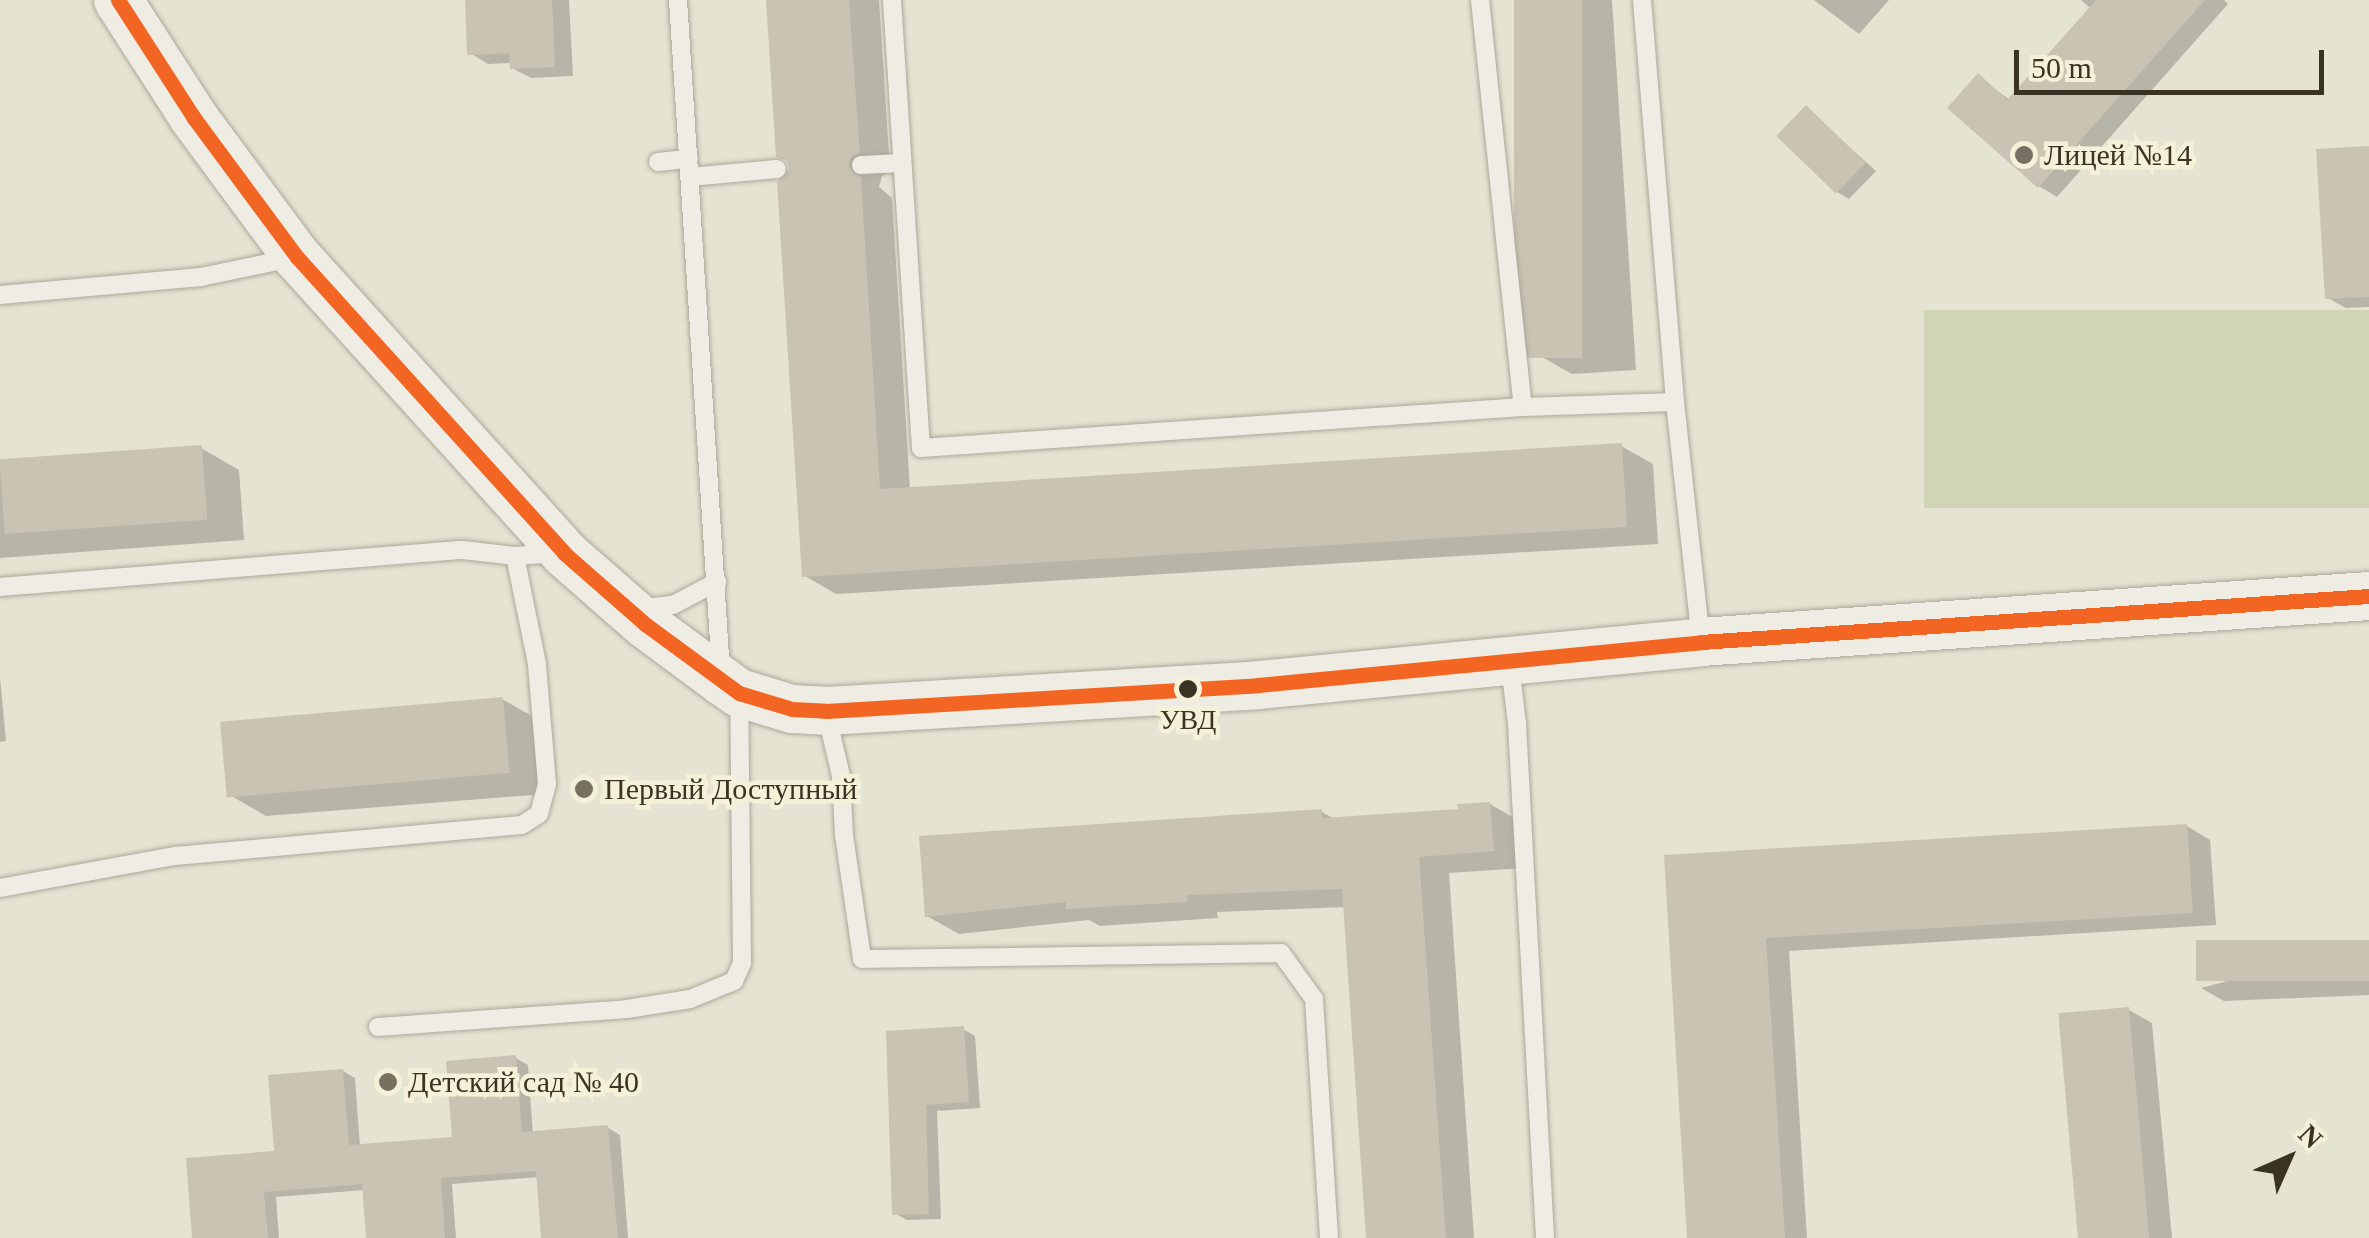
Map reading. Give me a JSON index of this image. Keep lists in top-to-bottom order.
{
  "places": [
    "Лицей №14",
    "УВД",
    "Первый Доступный",
    "Детский сад № 40"
  ],
  "scale_bar": "50 m",
  "north": "top right"
}
